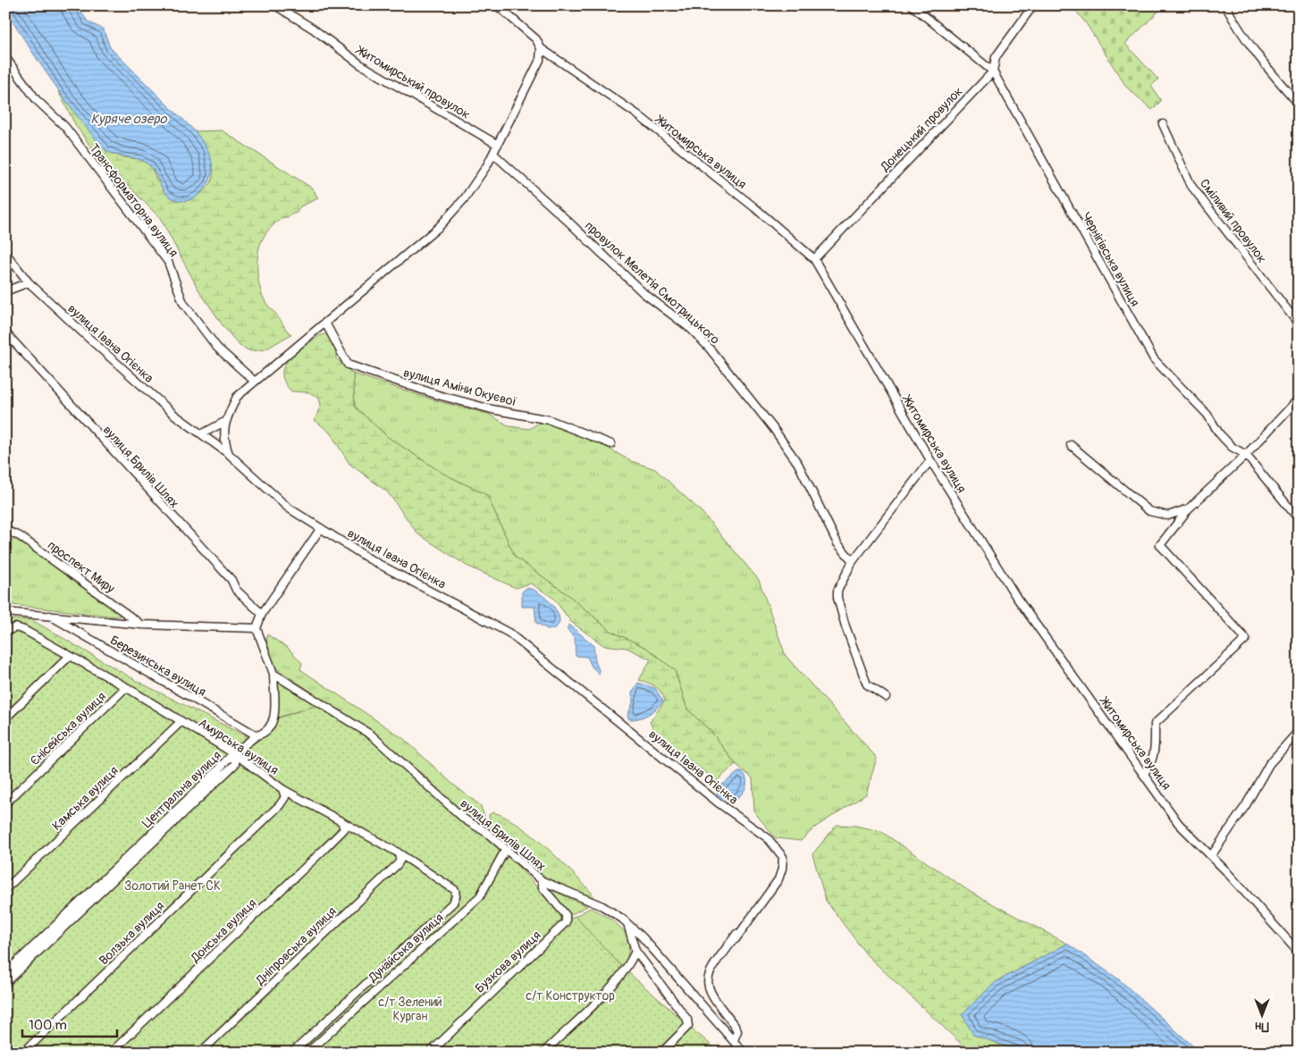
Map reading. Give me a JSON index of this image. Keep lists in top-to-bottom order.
{
  "streets": {
    "street": [
      "Житомирський провулок",
      "Донецький провулок",
      "Житомирська вулиця",
      "Трансформаторна вулиця",
      "Сміливий провулок",
      "Чернігівська вулиця",
      "провулок Мелетія Смотрицького",
      "вулиця Івана Огієнка",
      "вулиця Аміни Окуєвої",
      "вулиця Брилів Шлях",
      "проспект Миру",
      "Березинська вулиця",
      "Єнісейська вулиця",
      "Амурська вулиця",
      "Центральна вулиця",
      "Камська вулиця",
      "Донська вулиця",
      "Волзька вулиця",
      "Дніпровська вулиця",
      "Дунайська вулиця",
      "Бузкова вулиця"
    ]
  },
  "crossings": [
    ["Донецький провулок", "Житомирська вулиця"],
    ["Донецький провулок", "Чернігівська вулиця"],
    ["вулиця Брилів Шлях", "Дунайська вулиця"],
    ["вулиця Брилів Шлях", "Бузкова вулиця"],
    ["проспект Миру", "Березинська вулиця"],
    ["Єнісейська вулиця", "Амурська вулиця"],
    ["Амурська вулиця", "Центральна вулиця"],
    ["Амурська вулиця", "Камська вулиця"],
    ["Амурська вулиця", "Донська вулиця"],
    ["Амурська вулиця", "Волзька вулиця"],
    ["Амурська вулиця", "Дніпровська вулиця"],
    ["Амурська вулиця", "Дунайська вулиця"]
  ],
  "water": ["Куряче озеро"],
  "parks": ["Золотий Ранет СК", "с/т Конструктор", "с/т Зелений Курган"],
  "scale_bar": "100 m",
  "north": "bottom"
}
